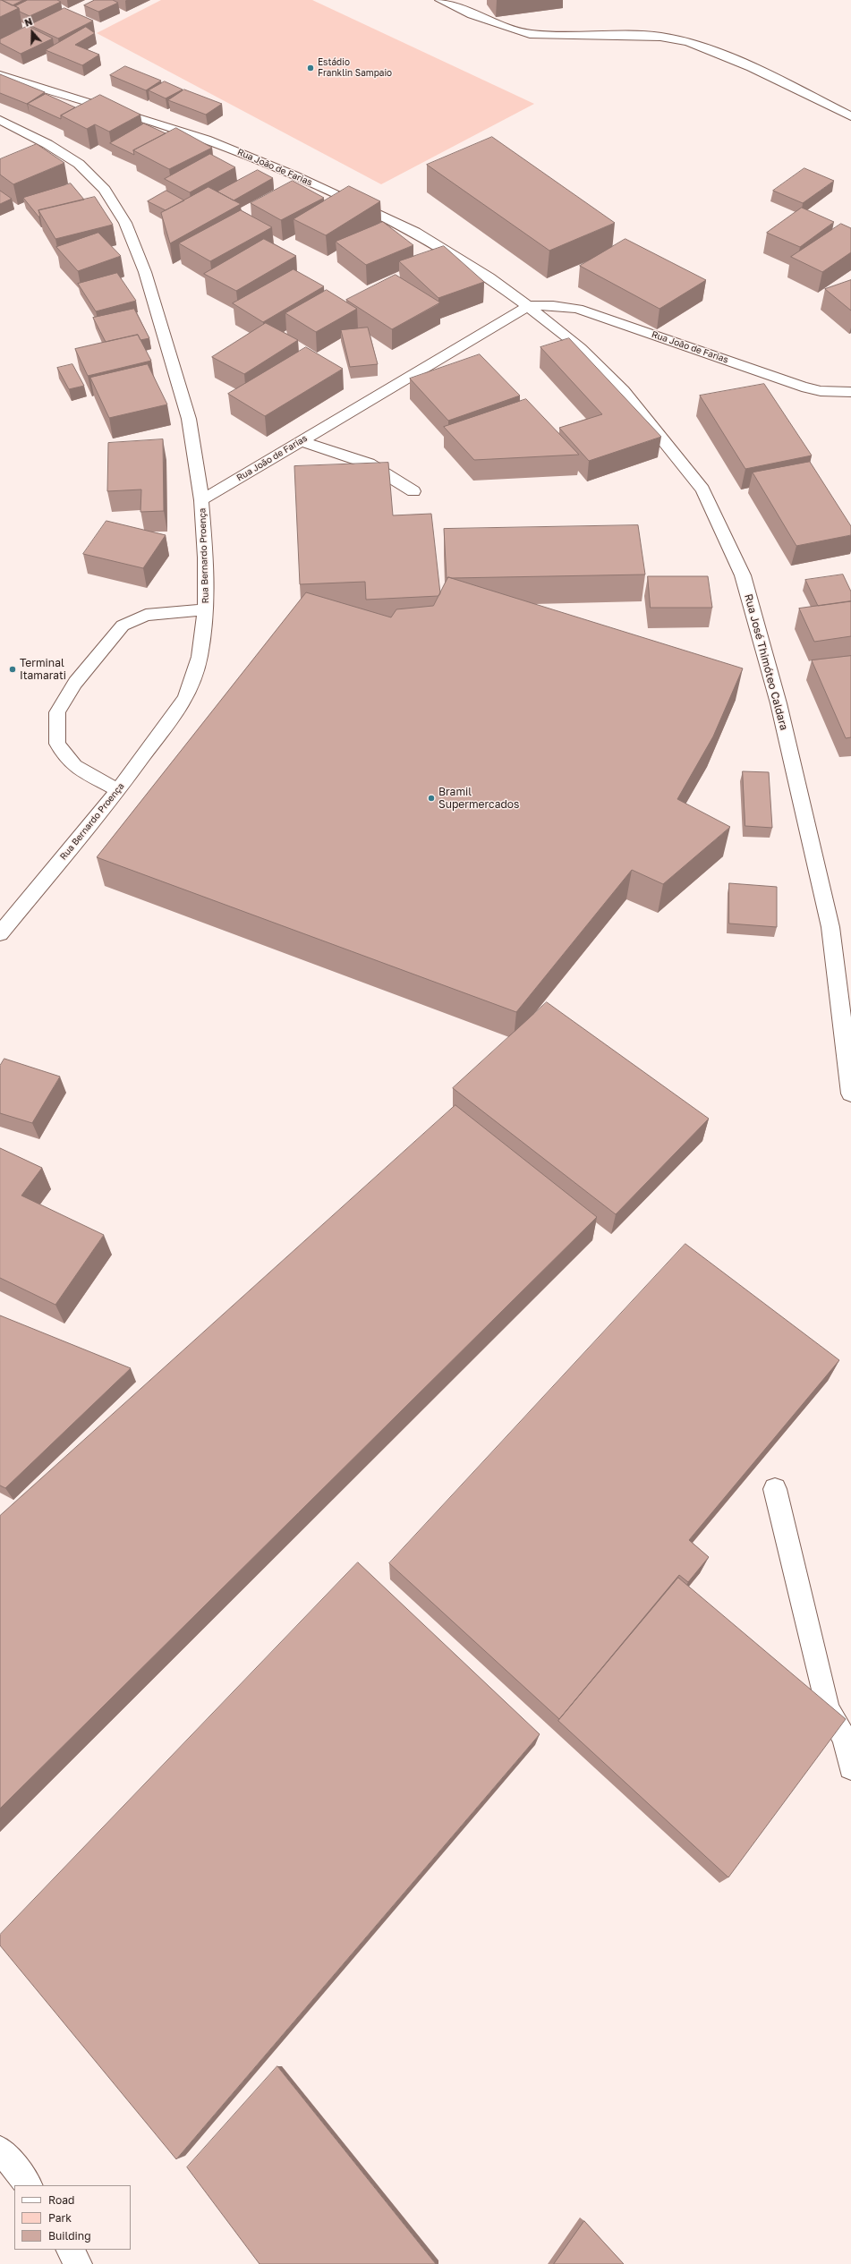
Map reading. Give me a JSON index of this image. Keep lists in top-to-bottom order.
{
  "streets": {
    "street": ["Rua João de Farias", "Rua Bernardo Proença", "Rua José Thimóteo Caldara"]
  },
  "crossings": [
    ["Rua João de Farias", "Rua Bernardo Proença"],
    ["Rua João de Farias", "Rua José Thimóteo Caldara"]
  ],
  "places": ["Estádio Franklin Sampaio", "Terminal Itamarati", "Bramil Supermercados"],
  "legend": ["Road", "Park", "Building"],
  "north": "top"
}
